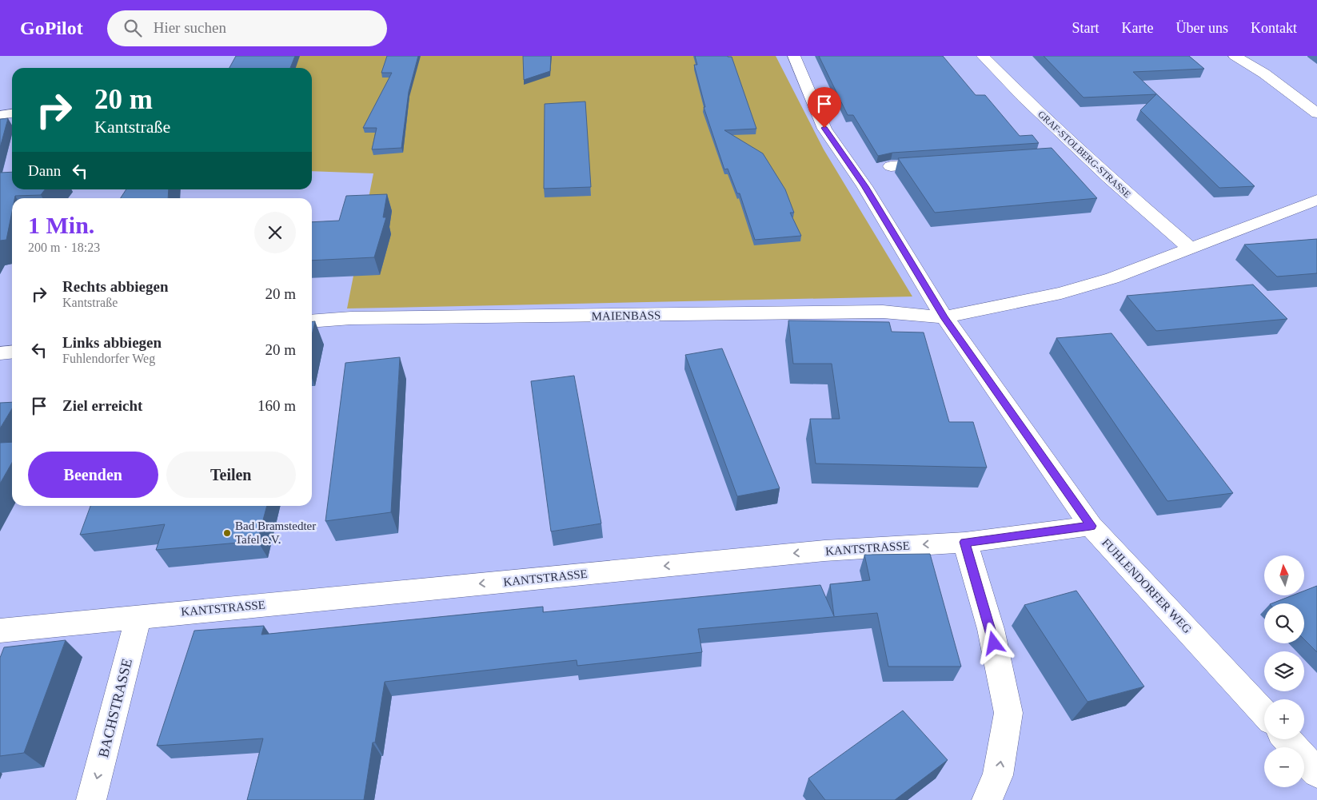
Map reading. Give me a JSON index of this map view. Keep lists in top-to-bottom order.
{
  "streets": {
    "street": [
      "GRAF-STOLBERG-STRASSE",
      "MAIENBASS",
      "KANTSTRASSE",
      "FUHLENDORFER WEG",
      "BACHSTRASSE"
    ]
  },
  "crossings": [
    ["MAIENBASS", "FUHLENDORFER WEG"],
    ["KANTSTRASSE", "FUHLENDORFER WEG"],
    ["KANTSTRASSE", "BACHSTRASSE"]
  ],
  "one_way": ["KANTSTRASSE", "BACHSTRASSE"],
  "places": ["Bad Bramstedter Tafel e.V."],
  "north": "top",
  "page": {
    "header": "GoPilot",
    "search": "Hier suchen",
    "nav": [
      "Start",
      "Karte",
      "Über uns",
      "Kontakt"
    ],
    "turn": ["20 m", "Kantstraße"],
    "then": "Dann",
    "heading": ["1 Min.", "200 m · 18:23"],
    "list": [
      {
        "name": "Rechts abbiegen",
        "note": "Kantstraße",
        "value": "20 m"
      },
      {
        "name": "Links abbiegen",
        "note": "Fuhlendorfer Weg",
        "value": "20 m"
      },
      {
        "name": "Ziel erreicht",
        "value": "160 m"
      }
    ],
    "buttons": ["Beenden", "Teilen"],
    "map_buttons": ["+", "−"]
  }
}
